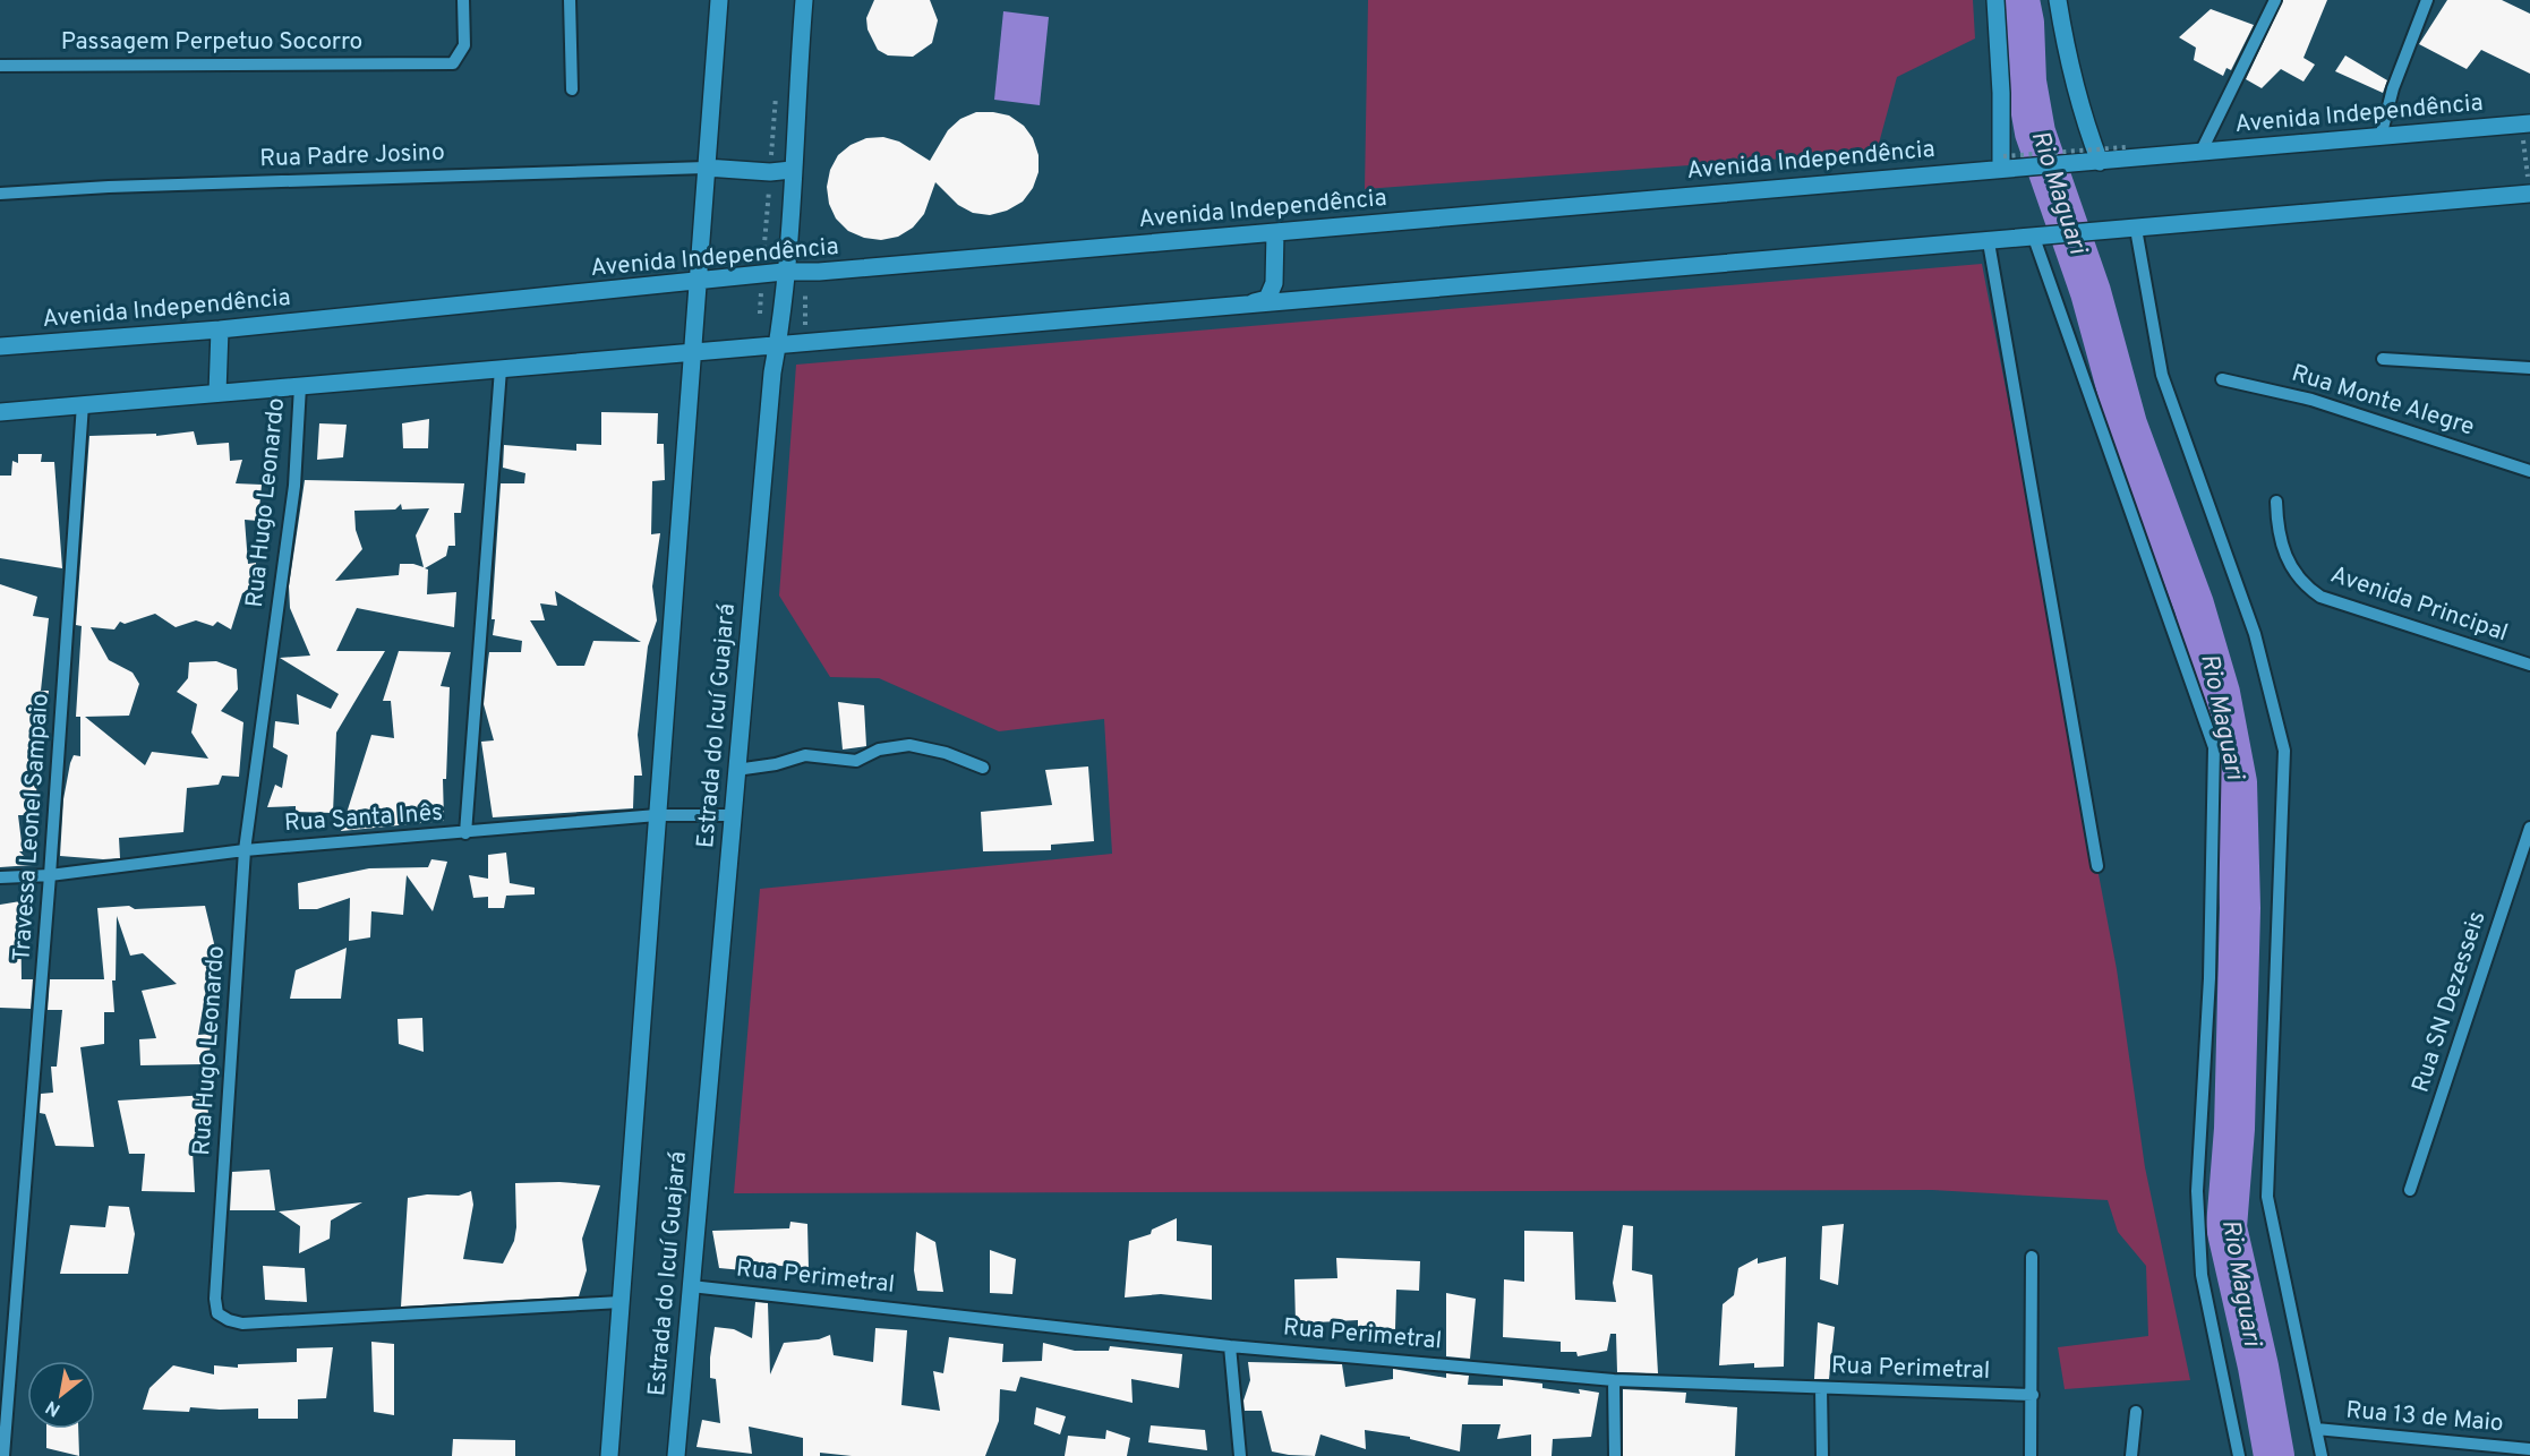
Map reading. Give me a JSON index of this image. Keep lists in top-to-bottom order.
{
  "streets": {
    "main road": ["Avenida Independência", "Estrada do Icuí Guajará"],
    "street": [
      "Passagem Perpetuo Socorro",
      "Rua Padre Josino",
      "Rua Monte Alegre",
      "Rua Hugo Leonardo",
      "Avenida Principal",
      "Rua Santa Inês",
      "Travessa Leonel Sampaio",
      "Rua SN Dezesseis",
      "Rua Perimetral",
      "Rua 13 de Maio"
    ]
  },
  "crossings": [
    ["Avenida Independência", "Estrada do Icuí Guajará"],
    ["Rua Padre Josino", "Estrada do Icuí Guajará"],
    ["Rua Hugo Leonardo", "Estrada do Icuí Guajará"],
    ["Rua Hugo Leonardo", "Rua Santa Inês"],
    ["Estrada do Icuí Guajará", "Rua Santa Inês"],
    ["Estrada do Icuí Guajará", "Rua Perimetral"],
    ["Rua Santa Inês", "Travessa Leonel Sampaio"]
  ],
  "water": ["Rio Maguari"],
  "north": "bottom left"
}
